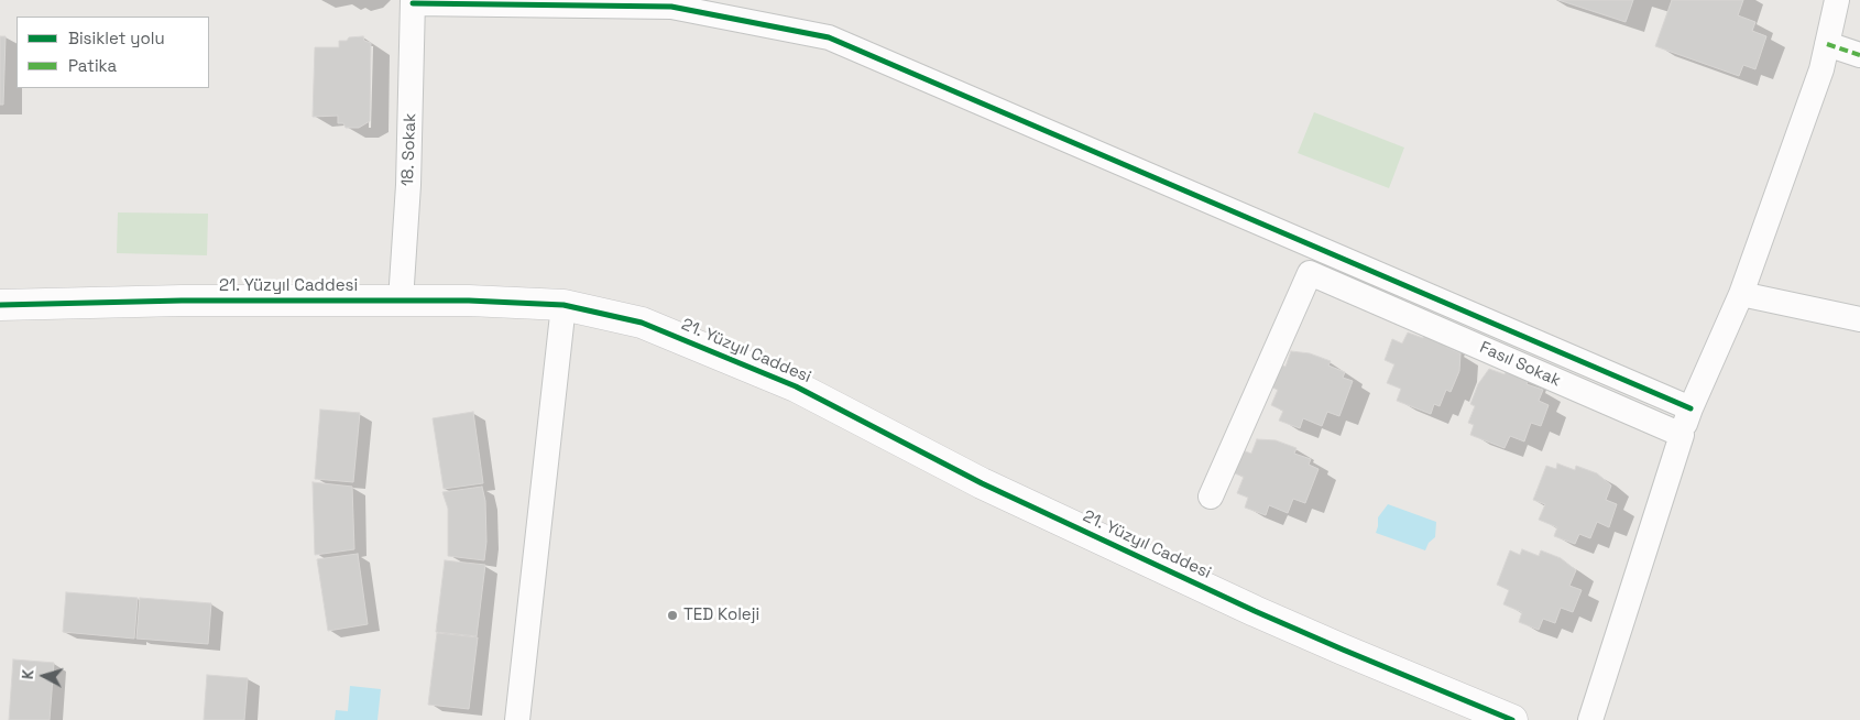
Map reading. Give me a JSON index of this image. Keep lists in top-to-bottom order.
{
  "streets": {
    "street": ["18. Sokak", "21. Yüzyıl Caddesi", "Fasıl Sokak"]
  },
  "crossings": [
    ["18. Sokak", "21. Yüzyıl Caddesi"]
  ],
  "places": ["TED Koleji"],
  "legend": ["Bisiklet yolu", "Patika"],
  "north": "left"
}
